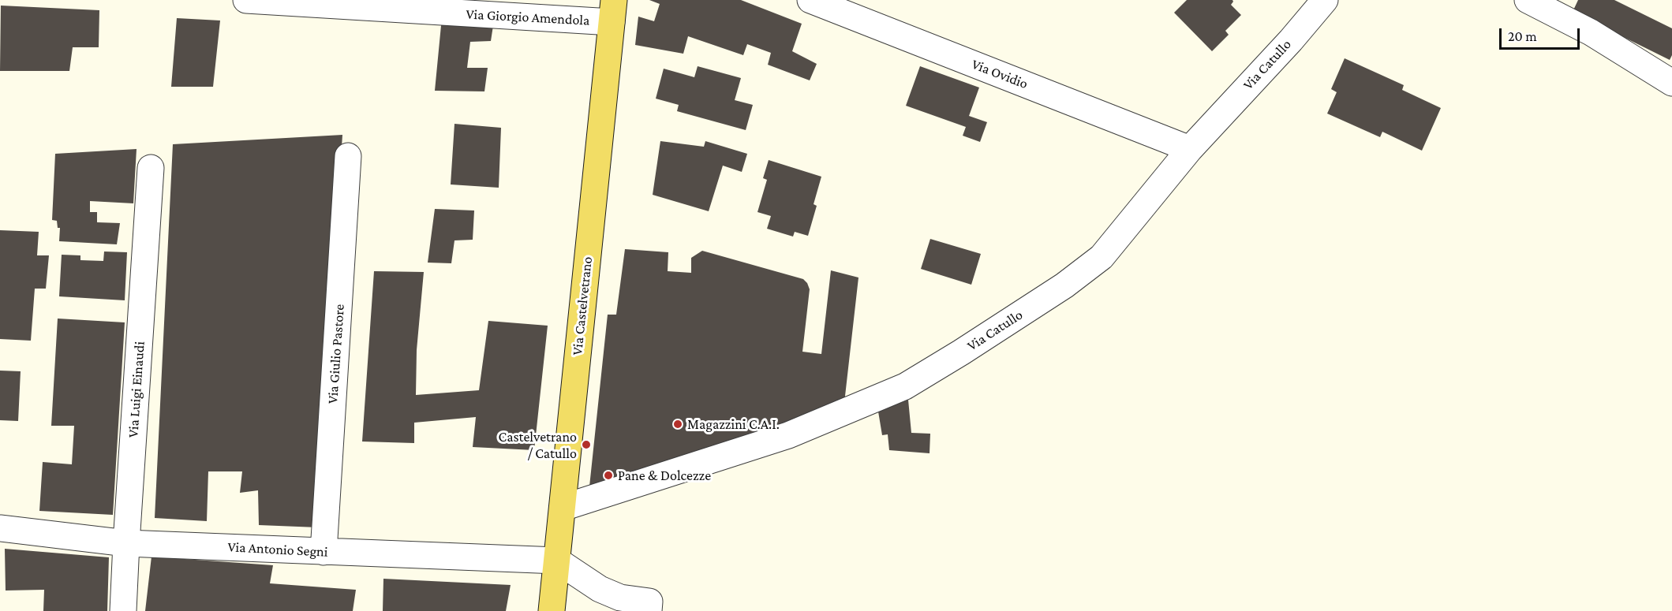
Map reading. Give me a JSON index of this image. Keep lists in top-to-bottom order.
{
  "streets": {
    "main road": ["Via Castelvetrano"],
    "street": [
      "Via Giorgio Amendola",
      "Via Catullo",
      "Via Ovidio",
      "Via Giulio Pastore",
      "Via Luigi Einaudi",
      "Via Antonio Segni"
    ]
  },
  "crossings": [
    ["Via Giorgio Amendola", "Via Castelvetrano"],
    ["Via Catullo", "Via Ovidio"],
    ["Via Catullo", "Via Castelvetrano"],
    ["Via Castelvetrano", "Via Antonio Segni"],
    ["Via Giulio Pastore", "Via Antonio Segni"],
    ["Via Luigi Einaudi", "Via Antonio Segni"]
  ],
  "places": ["Magazzini C.A.I.", "Castelvetrano / Catullo", "Pane & Dolcezze"],
  "scale_bar": "20 m"
}
